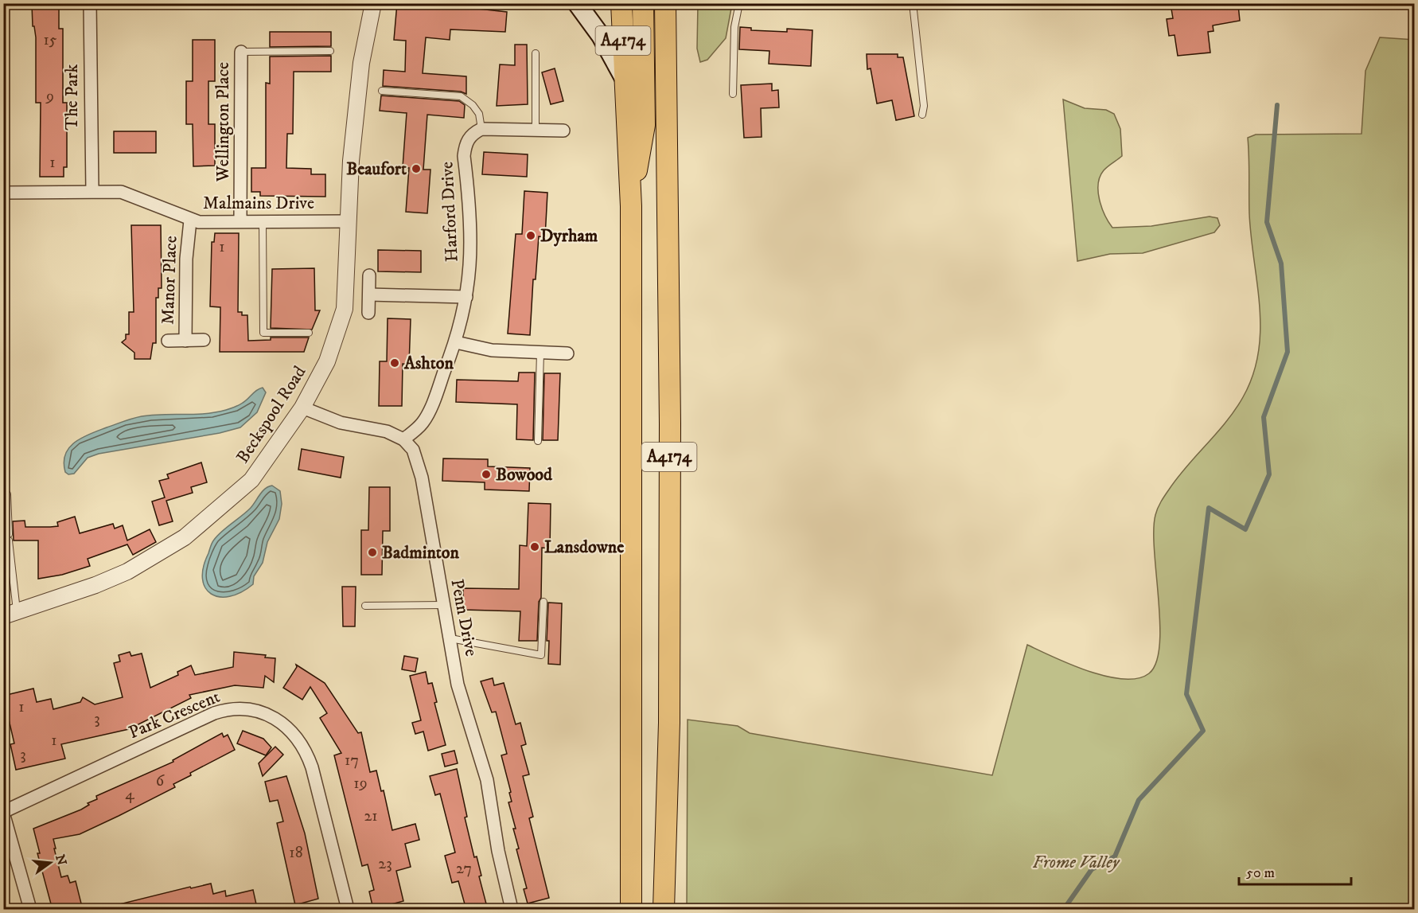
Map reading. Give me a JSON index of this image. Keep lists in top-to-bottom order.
{
  "streets": {
    "highway": ["A4174"],
    "street": [
      "The Park",
      "Wellington Place",
      "Malmains Drive",
      "Harford Drive",
      "Manor Place",
      "Beckspool Road",
      "Penn Drive",
      "Park Crescent"
    ]
  },
  "crossings": [
    ["The Park", "Malmains Drive"],
    ["Wellington Place", "Malmains Drive"],
    ["Malmains Drive", "Manor Place"],
    ["Malmains Drive", "Beckspool Road"],
    ["Harford Drive", "Penn Drive"]
  ],
  "parks": ["Frome Valley"],
  "places": [
    "Beaufort",
    "Dyrham",
    "Ashton",
    "Bowood",
    "Lansdowne",
    "Badminton"
  ],
  "house_numbers": [
    "15",
    "9",
    "1",
    "1",
    "1",
    "3",
    "1",
    "3",
    "17",
    "6",
    "19",
    "4",
    "21",
    "18",
    "23",
    "27"
  ],
  "scale_bar": "50 m",
  "north": "right"
}
